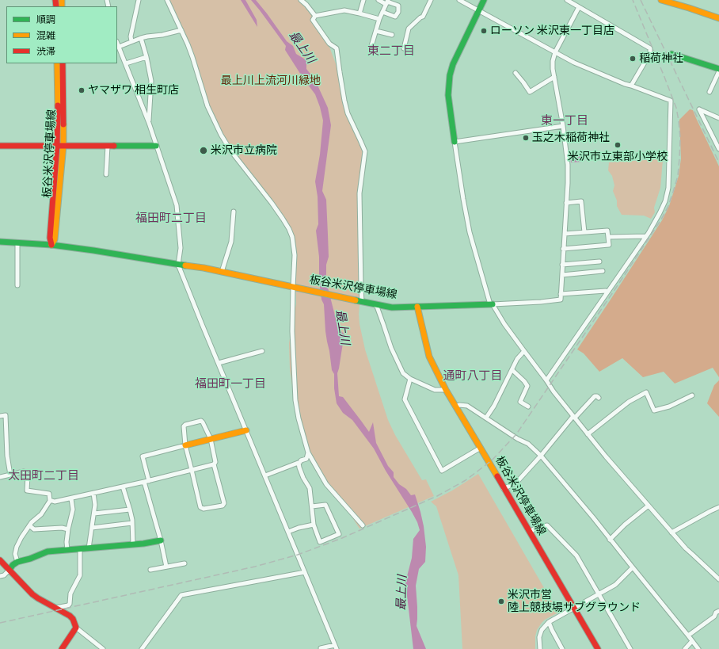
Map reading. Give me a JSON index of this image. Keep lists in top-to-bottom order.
{
  "streets": {
    "main road": ["板谷米沢停車場線"]
  },
  "districts": [
    "東二丁目",
    "東一丁目",
    "福田町二丁目",
    "通町八丁目",
    "福田町一丁目",
    "太田町二丁目"
  ],
  "water": ["最上川"],
  "parks": ["最上川上流河川緑地"],
  "places": [
    "ローソン 米沢東一丁目店",
    "稲荷神社",
    "ヤマザワ 相生町店",
    "玉之木稲荷神社",
    "米沢市立東部小学校",
    "米沢市立病院",
    "米沢市営 陸上競技場サブグラウンド"
  ],
  "legend": ["順調", "混雑", "渋滞"]
}
